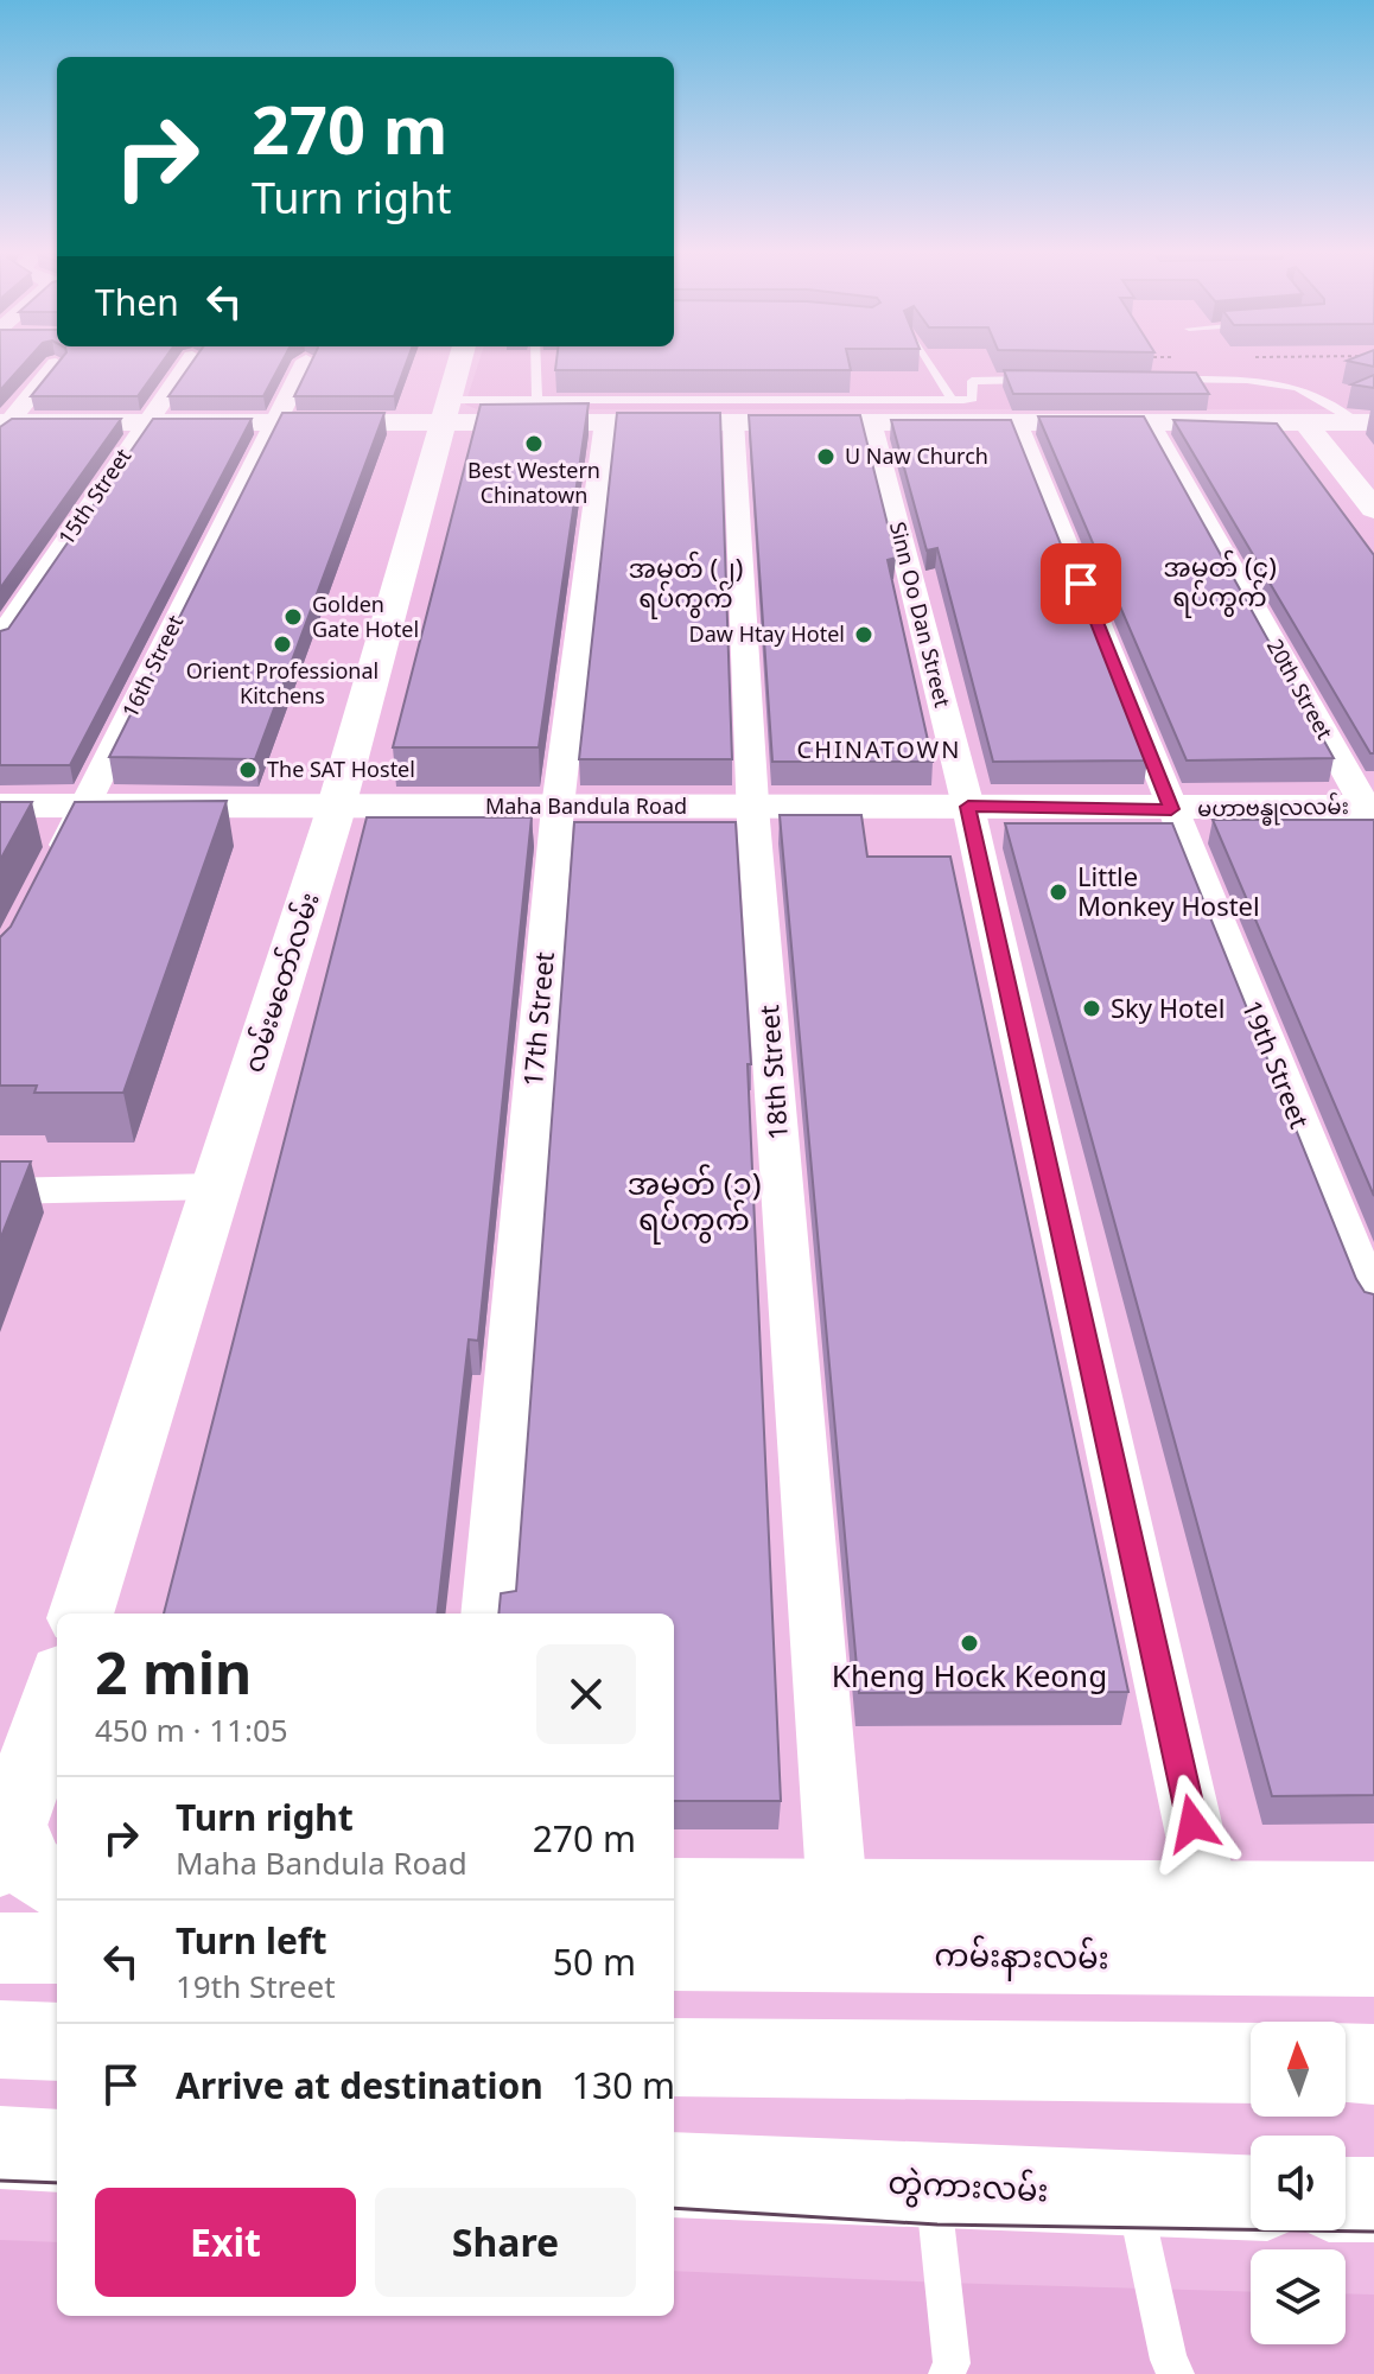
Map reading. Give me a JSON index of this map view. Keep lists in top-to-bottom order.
{
  "streets": {
    "main road": [
      "မဟာဗန္ဓုလလမ်း",
      "လမ်းမတော်လမ်း",
      "ကမ်းနားလမ်း",
      "တွဲကားလမ်း"
    ],
    "street": [
      "15th Street",
      "Sinn Oo Dan Street",
      "16th Street",
      "20th Street",
      "17th Street",
      "19th Street",
      "18th Street"
    ]
  },
  "crossings": [
    ["Sinn Oo Dan Street", "မဟာဗန္ဓုလလမ်း"],
    ["Sinn Oo Dan Street", "ကမ်းနားလမ်း"],
    ["16th Street", "မဟာဗန္ဓုလလမ်း"],
    ["20th Street", "မဟာဗန္ဓုလလမ်း"],
    ["မဟာဗန္ဓုလလမ်း", "လမ်းမတော်လမ်း"],
    ["မဟာဗန္ဓုလလမ်း", "17th Street"],
    ["မဟာဗန္ဓုလလမ်း", "19th Street"],
    ["မဟာဗန္ဓုလလမ်း", "18th Street"],
    ["18th Street", "ကမ်းနားလမ်း"]
  ],
  "districts": [
    "အမှတ် (၄) ရပ်ကွက်",
    "အမှတ် (၂) ရပ်ကွက်",
    "CHINATOWN",
    "အမှတ် (၁) ရပ်ကွက်"
  ],
  "places": [
    "Best Western Chinatown",
    "U Naw Church",
    "Golden Gate Hotel",
    "Daw Htay Hotel",
    "Orient Professional Kitchens",
    "The SAT Hostel",
    "Little Monkey Hostel",
    "Sky Hotel",
    "Kheng Hock Keong"
  ],
  "north": "top",
  "page": {
    "turn": ["270 m", "Turn right"],
    "then": "Then",
    "heading": ["2 min", "450 m · 11:05"],
    "list": [
      {
        "name": "Turn right",
        "note": "Maha Bandula Road",
        "value": "270 m"
      },
      {
        "name": "Turn left",
        "note": "19th Street",
        "value": "50 m"
      },
      {
        "name": "Arrive at destination",
        "value": "130 m"
      }
    ],
    "buttons": ["Exit", "Share"]
  }
}
